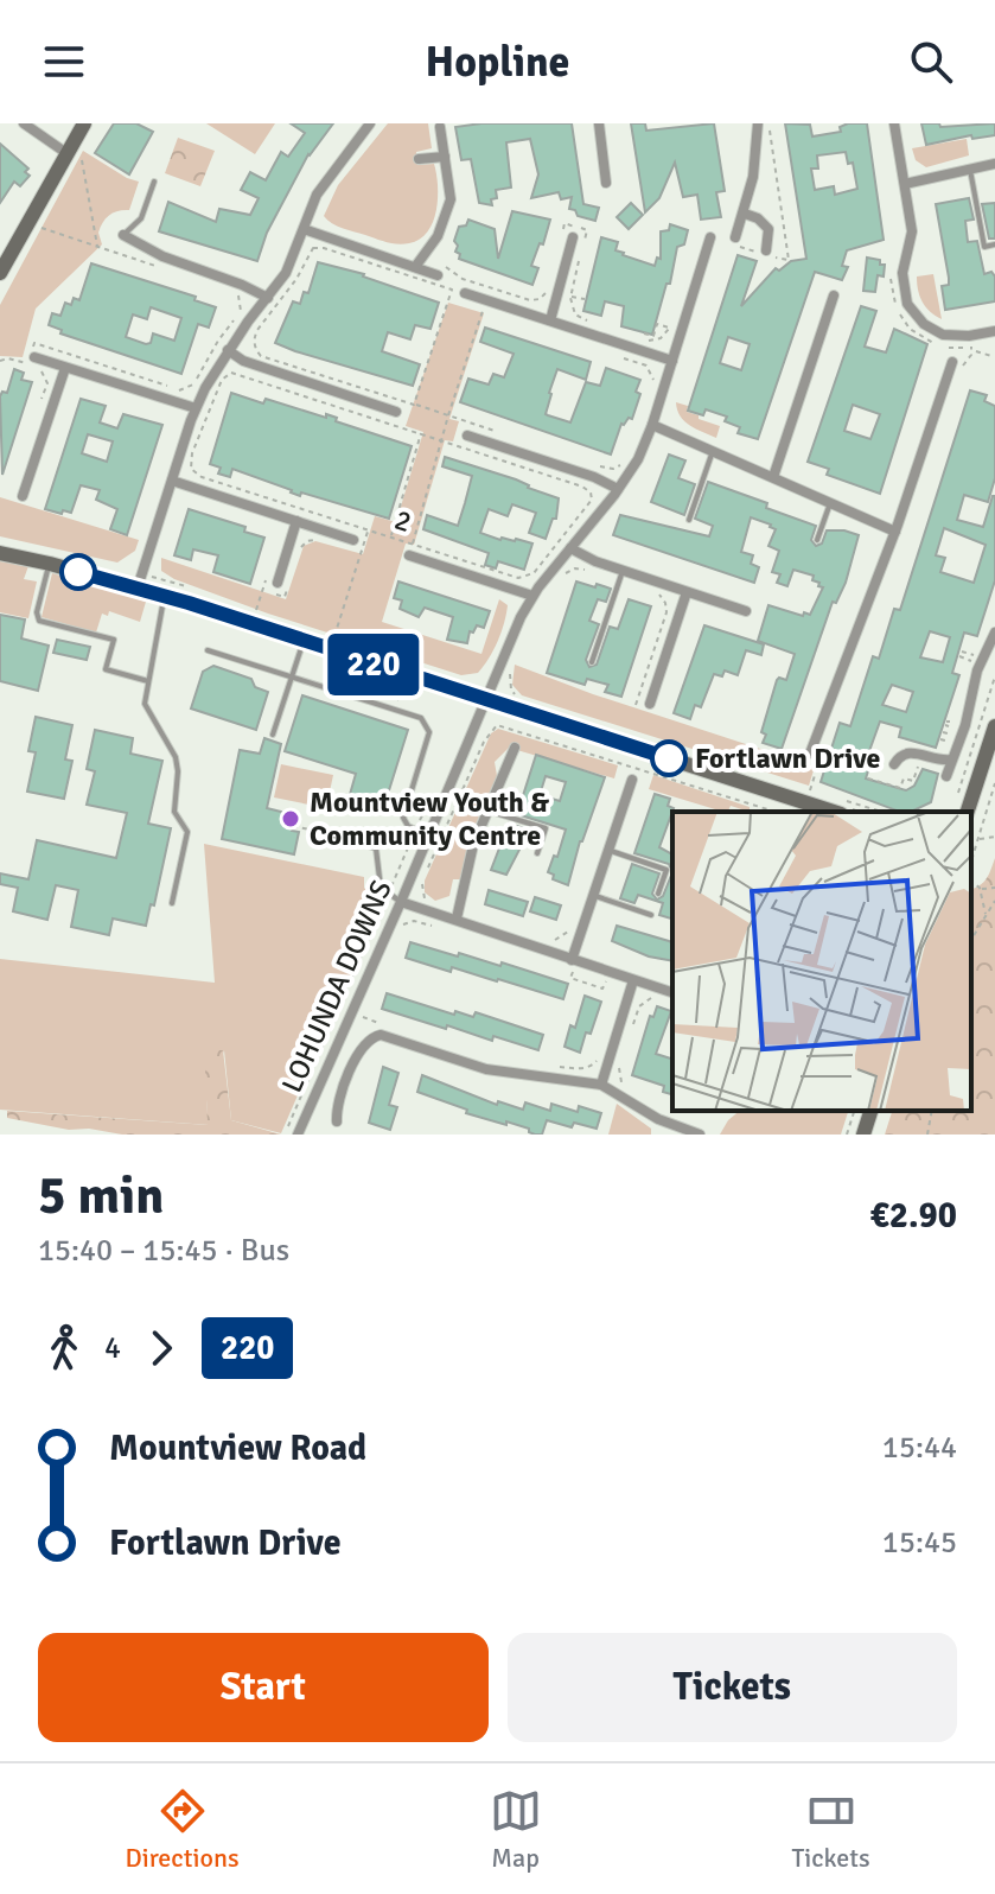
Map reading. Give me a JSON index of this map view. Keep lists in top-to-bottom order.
{
  "streets": {
    "street": ["LOHUNDA DOWNS"],
    "path": ["2"]
  },
  "places": ["Fortlawn Drive", "Mountview Youth & Community Centre"],
  "lines": ["bus line 220"],
  "page": {
    "header": "Hopline",
    "on_map": "220",
    "heading": ["5 min", "15:40 – 15:45 · Bus", "€2.90"],
    "legs": ["4", "220"],
    "list": [
      {
        "name": "Mountview Road",
        "value": "15:44"
      },
      {
        "name": "Fortlawn Drive",
        "value": "15:45"
      }
    ],
    "buttons": ["Start", "Tickets"],
    "tabs": ["Directions", "Map", "Tickets"]
  }
}
